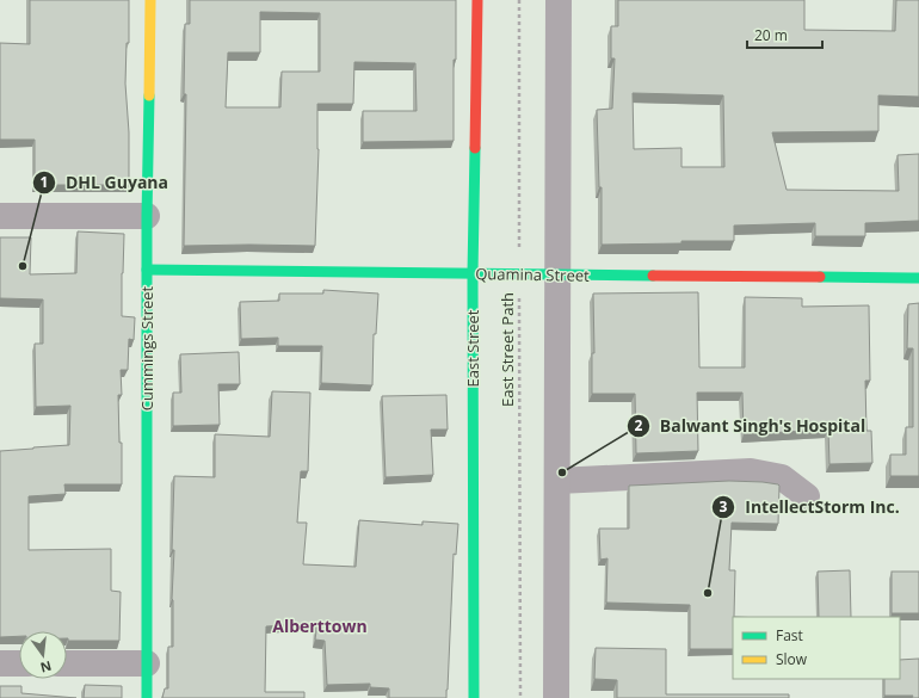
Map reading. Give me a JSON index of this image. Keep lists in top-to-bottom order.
{
  "streets": {
    "street": ["Quamina Street", "Cummings Street", "East Street"],
    "path": ["East Street Path"]
  },
  "crossings": [
    ["Quamina Street", "Cummings Street"],
    ["Quamina Street", "East Street"],
    ["Quamina Street", "East Street Path"]
  ],
  "districts": ["Alberttown"],
  "places": ["DHL Guyana", "Balwant Singh's Hospital", "IntellectStorm Inc."],
  "legend": ["Fast", "Slow"],
  "scale_bar": "20 m",
  "north": "bottom"
}
